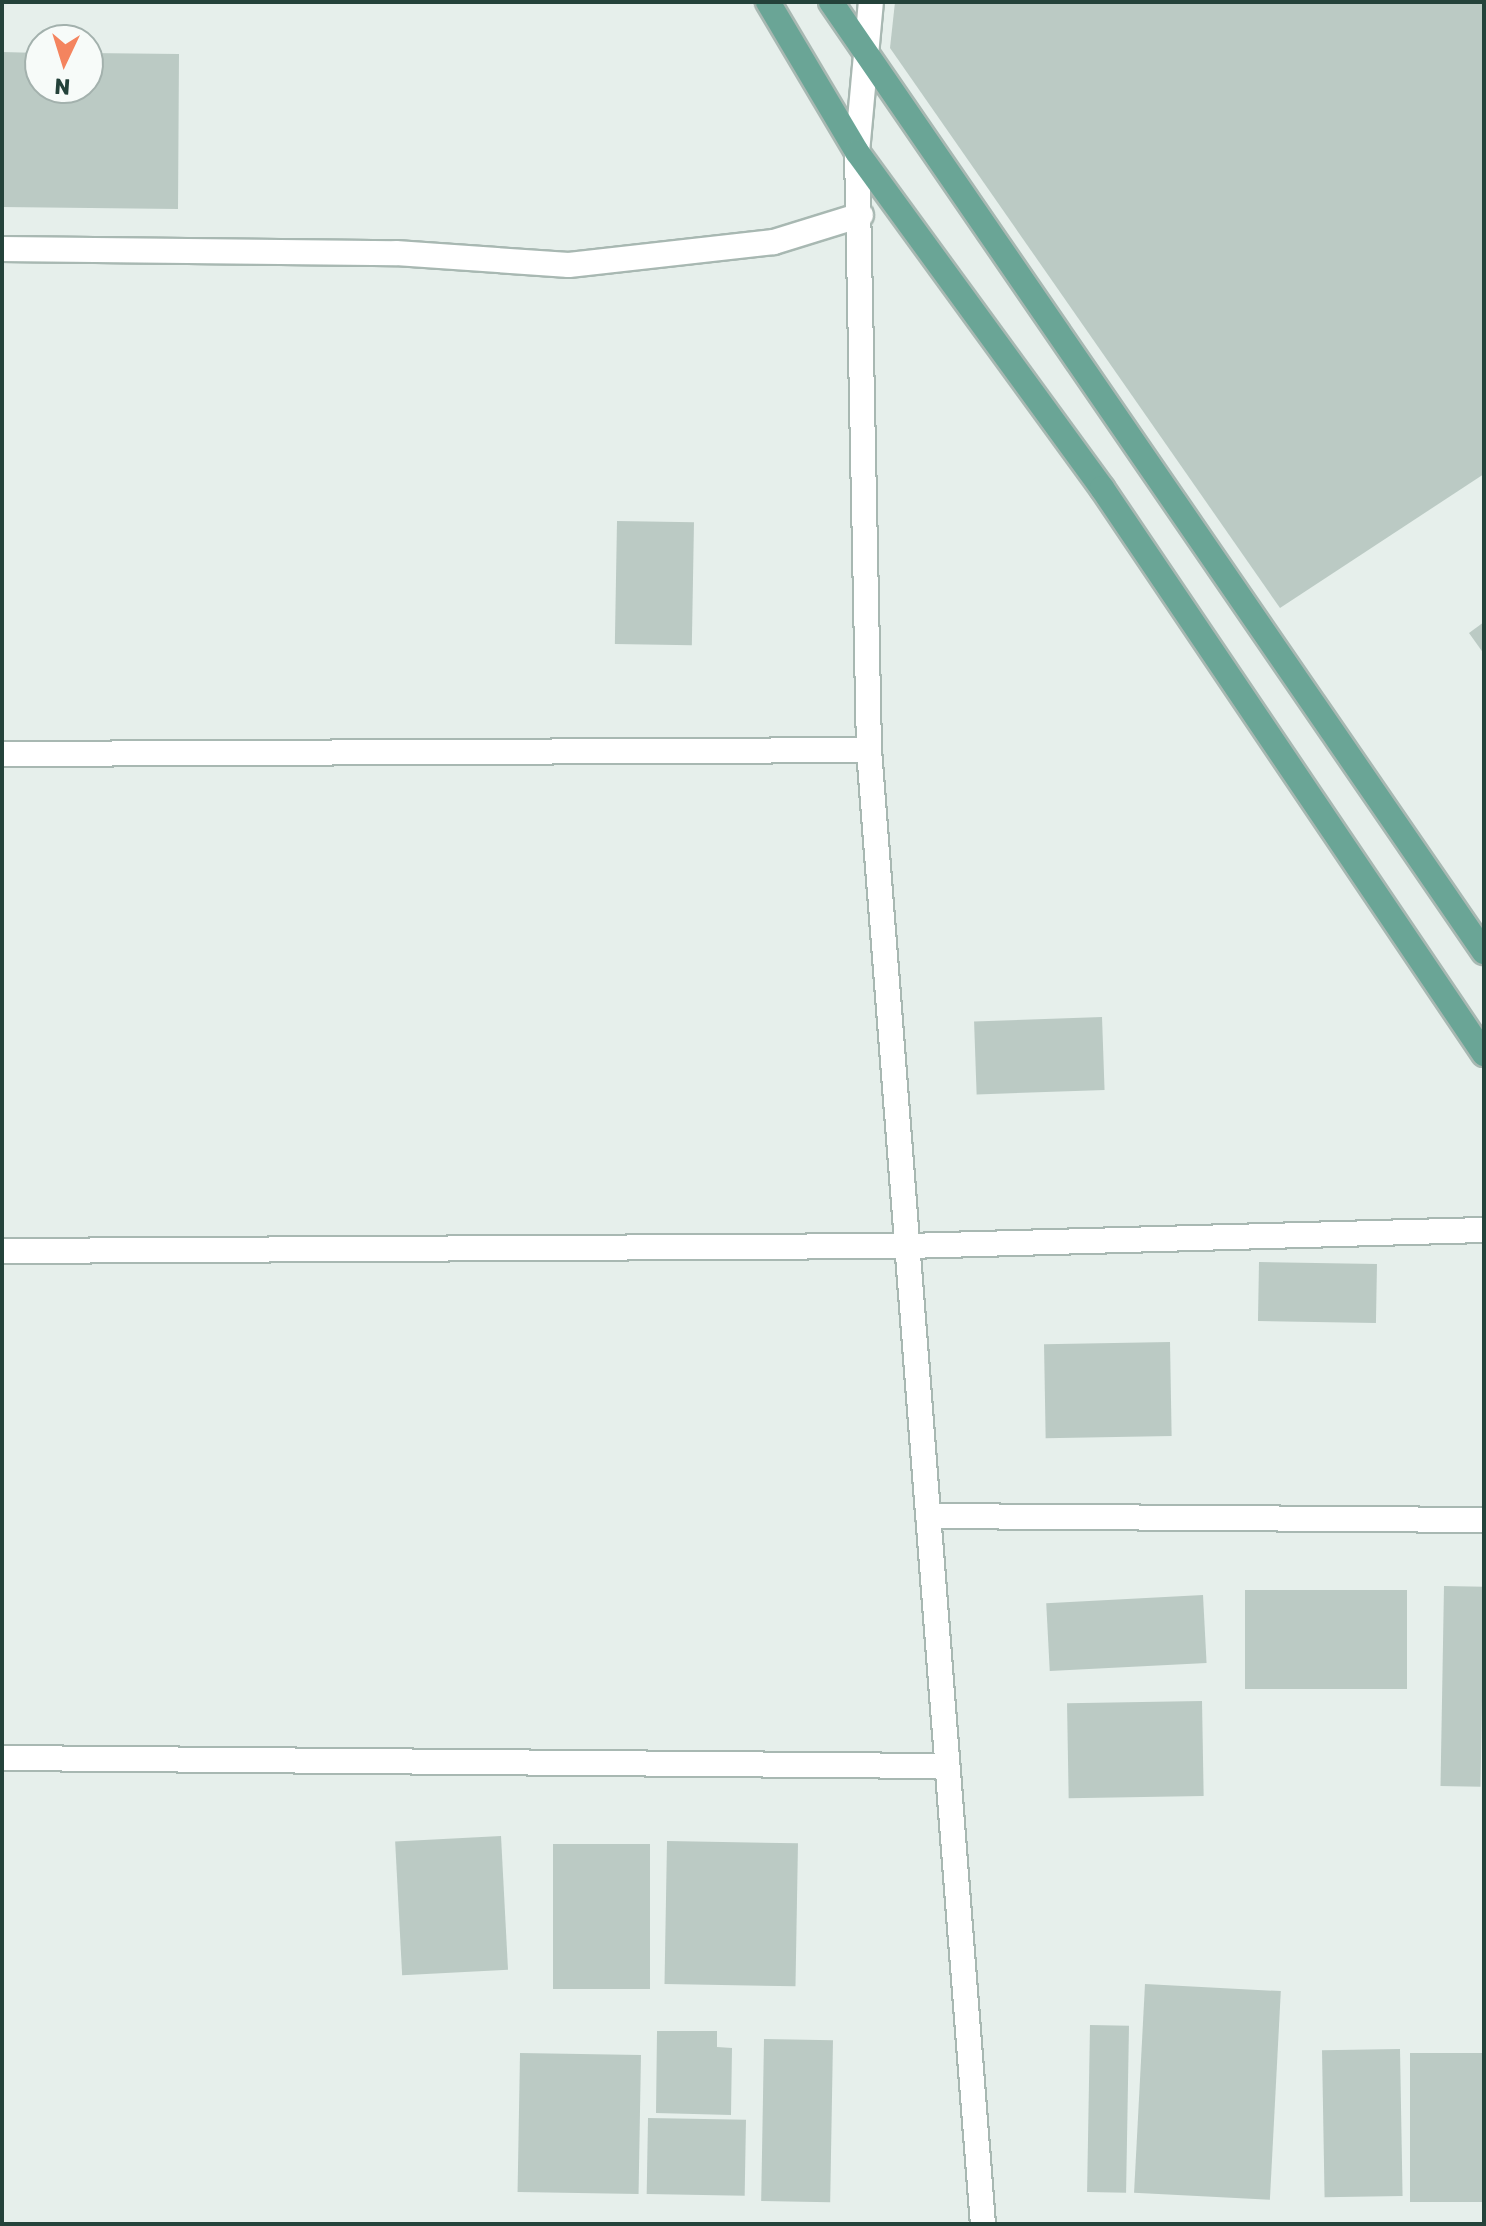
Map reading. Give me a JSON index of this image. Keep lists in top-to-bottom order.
{
  "north": "bottom"
}
